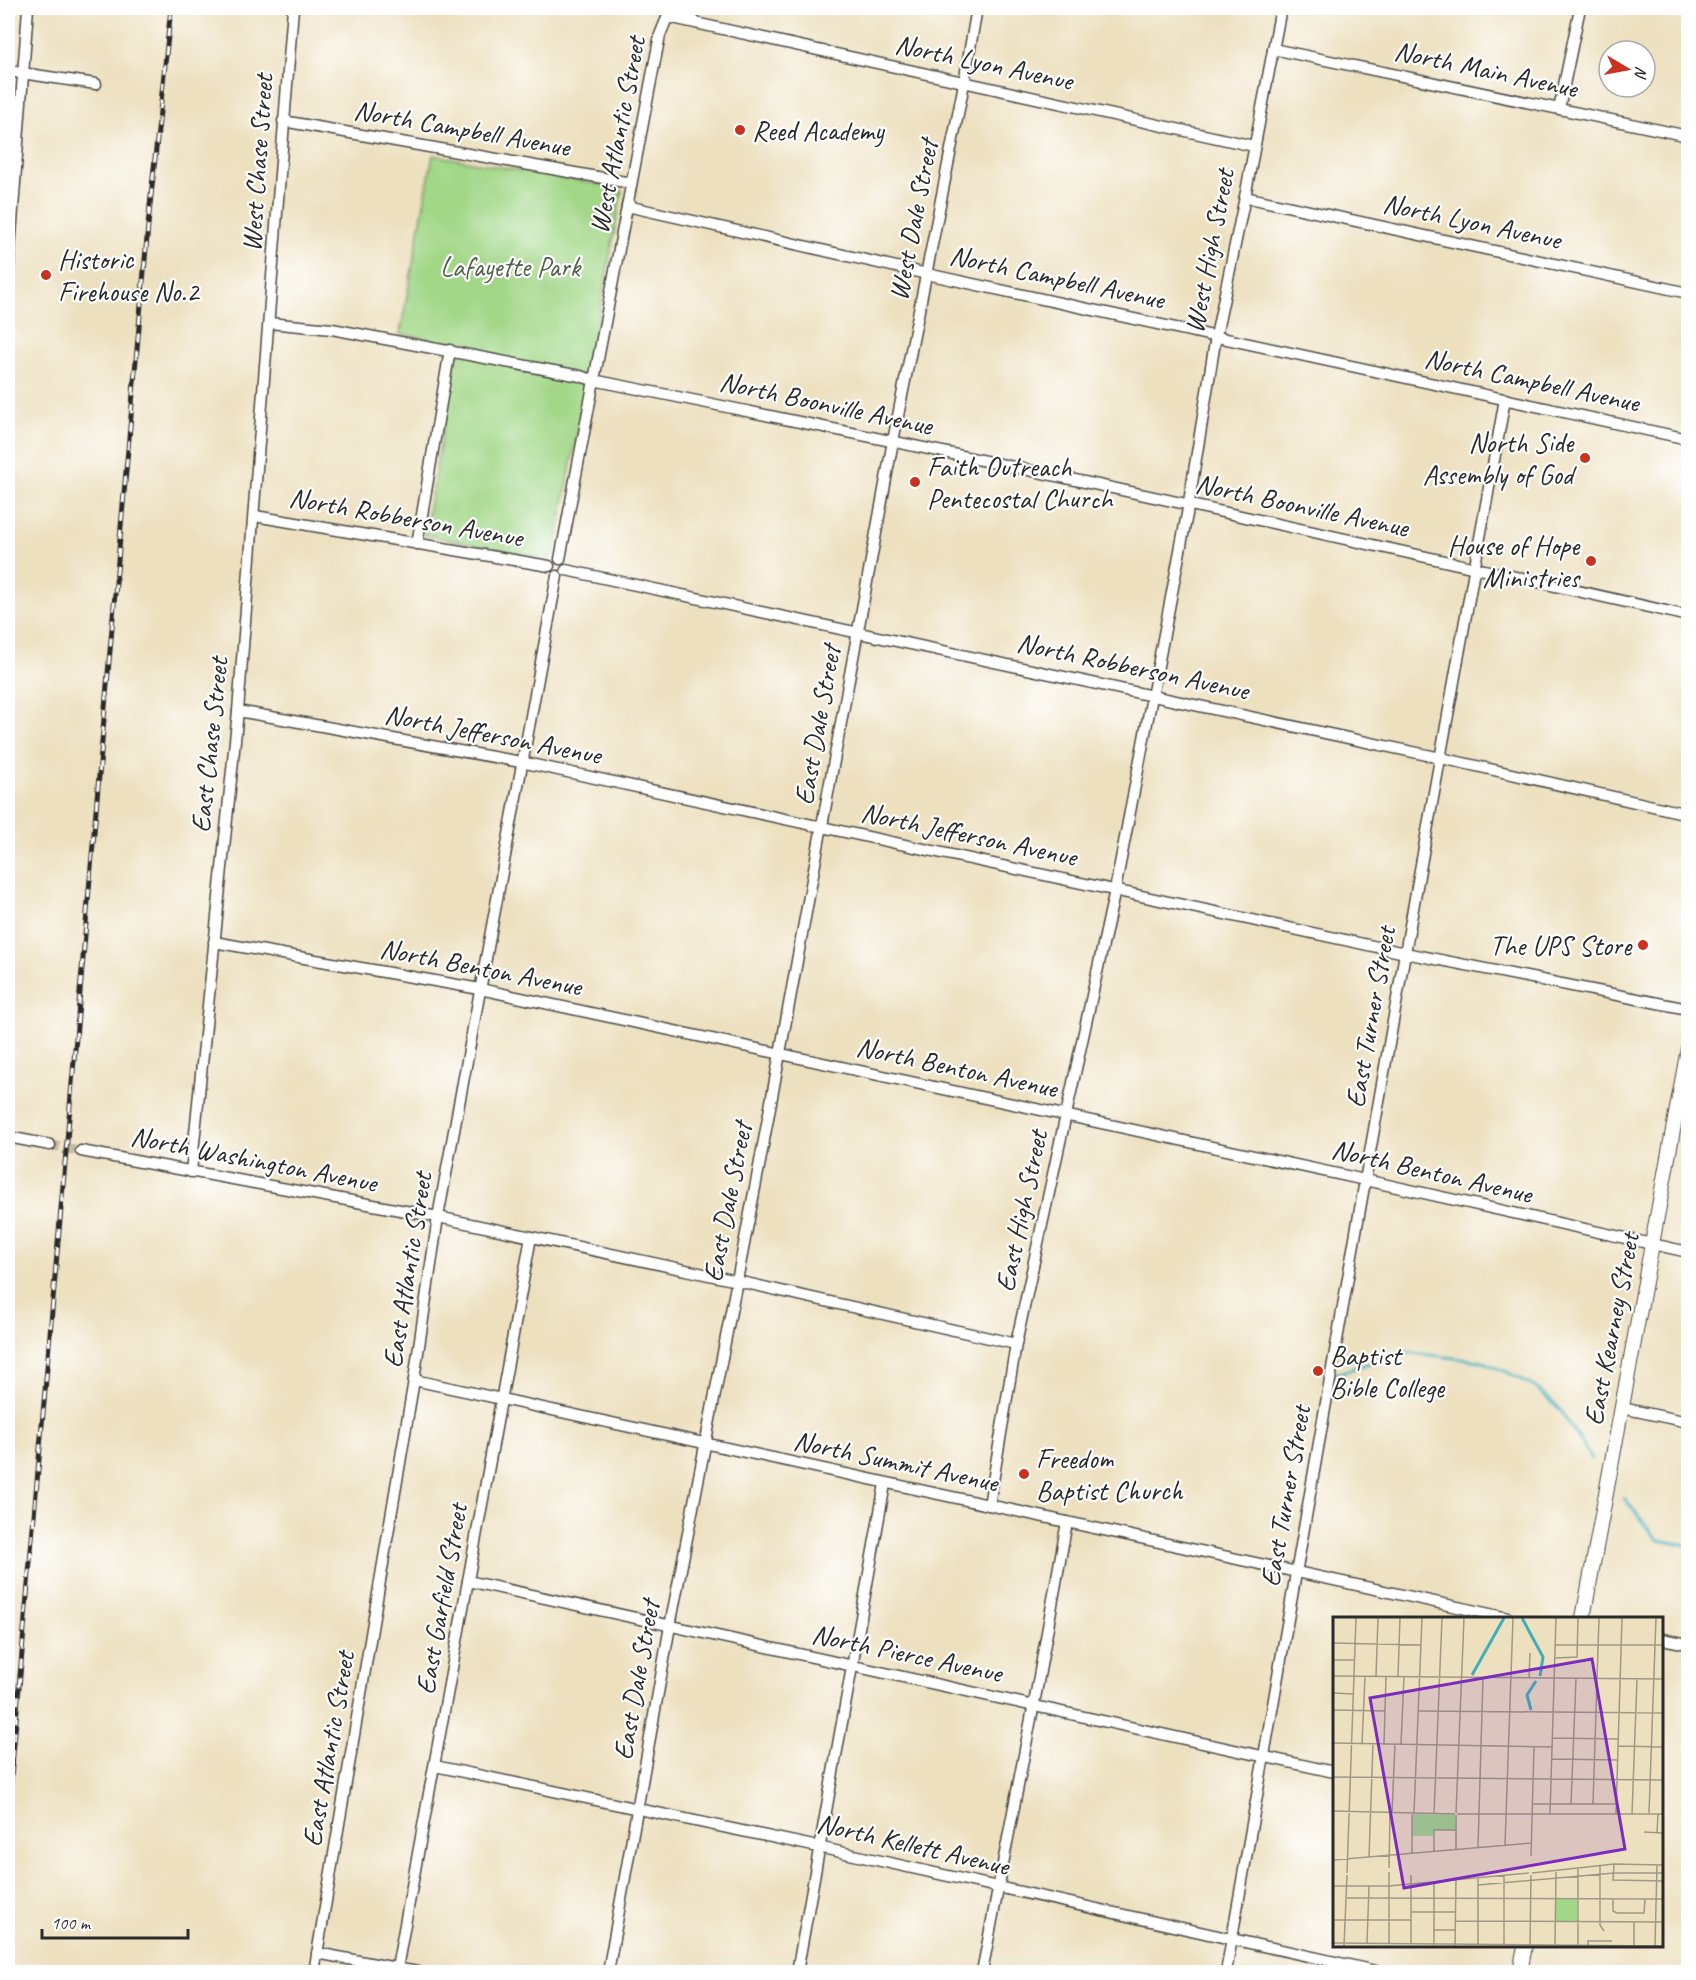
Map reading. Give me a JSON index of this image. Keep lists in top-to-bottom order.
{
  "streets": {
    "main road": ["East Kearney Street"],
    "street": [
      "North Lyon Avenue",
      "North Main Avenue",
      "North Campbell Avenue",
      "West Atlantic Street",
      "West Chase Street",
      "West Dale Street",
      "West High Street",
      "North Boonville Avenue",
      "North Robberson Avenue",
      "East Dale Street",
      "North Jefferson Avenue",
      "East Chase Street",
      "North Benton Avenue",
      "East Turner Street",
      "North Washington Avenue",
      "East High Street",
      "East Atlantic Street",
      "North Summit Avenue",
      "East Garfield Street",
      "North Pierce Avenue",
      "North Kellett Avenue"
    ]
  },
  "crossings": [
    ["North Lyon Avenue", "West Atlantic Street"],
    ["North Lyon Avenue", "West Dale Street"],
    ["North Lyon Avenue", "West High Street"],
    ["North Main Avenue", "West High Street"],
    ["North Campbell Avenue", "West Atlantic Street"],
    ["North Campbell Avenue", "West Chase Street"],
    ["North Campbell Avenue", "West Dale Street"],
    ["North Campbell Avenue", "West High Street"],
    ["North Campbell Avenue", "East Turner Street"],
    ["West Atlantic Street", "North Boonville Avenue"],
    ["West Chase Street", "North Boonville Avenue"],
    ["West Chase Street", "East Chase Street"],
    ["West Dale Street", "North Boonville Avenue"],
    ["West Dale Street", "East Dale Street"],
    ["West High Street", "North Boonville Avenue"],
    ["West High Street", "East High Street"],
    ["North Boonville Avenue", "East Dale Street"],
    ["North Boonville Avenue", "East Chase Street"],
    ["North Boonville Avenue", "East Turner Street"],
    ["North Boonville Avenue", "East High Street"],
    ["North Robberson Avenue", "East Dale Street"],
    ["North Robberson Avenue", "East Chase Street"],
    ["North Robberson Avenue", "East Turner Street"],
    ["North Robberson Avenue", "East High Street"],
    ["North Robberson Avenue", "East Atlantic Street"],
    ["East Dale Street", "North Jefferson Avenue"],
    ["East Dale Street", "North Benton Avenue"],
    ["East Dale Street", "North Washington Avenue"],
    ["East Dale Street", "North Summit Avenue"],
    ["East Dale Street", "North Pierce Avenue"],
    ["East Dale Street", "North Kellett Avenue"],
    ["North Jefferson Avenue", "East Chase Street"],
    ["North Jefferson Avenue", "East Turner Street"],
    ["North Jefferson Avenue", "East High Street"],
    ["North Jefferson Avenue", "East Atlantic Street"],
    ["East Chase Street", "North Benton Avenue"],
    ["East Chase Street", "North Washington Avenue"],
    ["North Benton Avenue", "East Turner Street"],
    ["North Benton Avenue", "East High Street"],
    ["North Benton Avenue", "East Atlantic Street"],
    ["North Benton Avenue", "East Kearney Street"],
    ["East Turner Street", "North Summit Avenue"],
    ["East Turner Street", "North Pierce Avenue"],
    ["East Turner Street", "North Kellett Avenue"],
    ["North Washington Avenue", "East High Street"],
    ["North Washington Avenue", "East Atlantic Street"],
    ["North Washington Avenue", "East Garfield Street"],
    ["East High Street", "North Summit Avenue"],
    ["East Atlantic Street", "North Summit Avenue"],
    ["North Summit Avenue", "East Garfield Street"],
    ["East Garfield Street", "North Pierce Avenue"],
    ["East Garfield Street", "North Kellett Avenue"]
  ],
  "parks": ["Lafayette Park"],
  "places": [
    "Reed Academy",
    "Historic Firehouse No.2",
    "North Side Assembly of God",
    "Faith Outreach Pentecostal Church",
    "House of Hope Ministries",
    "The UPS Store",
    "Baptist Bible College",
    "Freedom Baptist Church"
  ],
  "scale_bar": "100 m",
  "north": "right"
}
